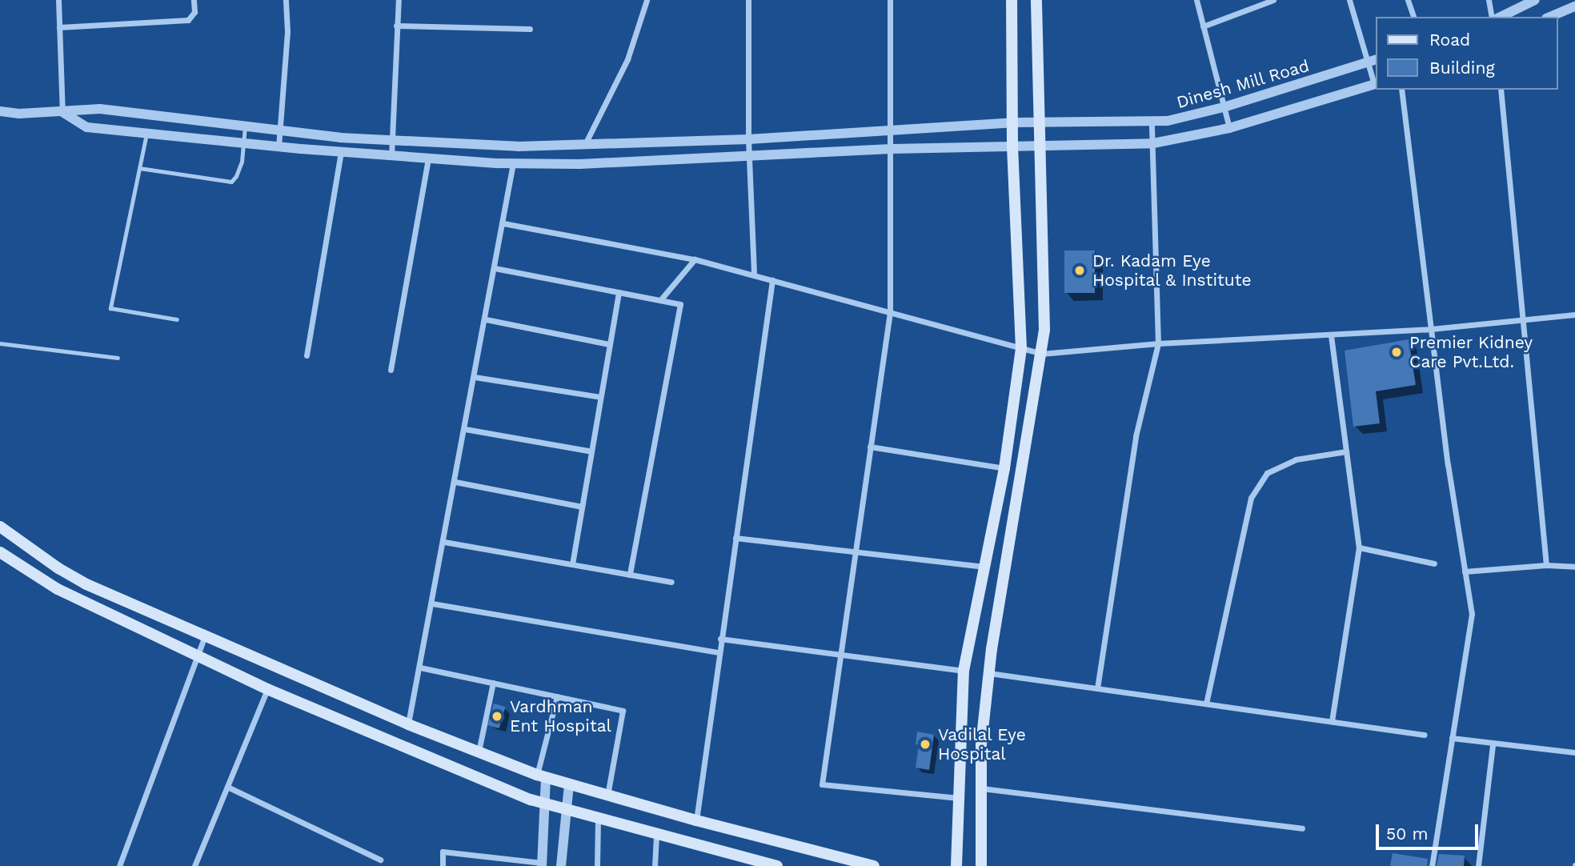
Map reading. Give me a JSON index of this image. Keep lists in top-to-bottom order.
{
  "streets": {
    "street": ["Dinesh Mill Road"]
  },
  "places": [
    "Dr. Kadam Eye Hospital & Institute",
    "Premier Kidney Care Pvt.Ltd.",
    "Vardhman Ent Hospital",
    "Vadilal Eye Hospital"
  ],
  "legend": ["Road", "Building"],
  "scale_bar": "50 m"
}
